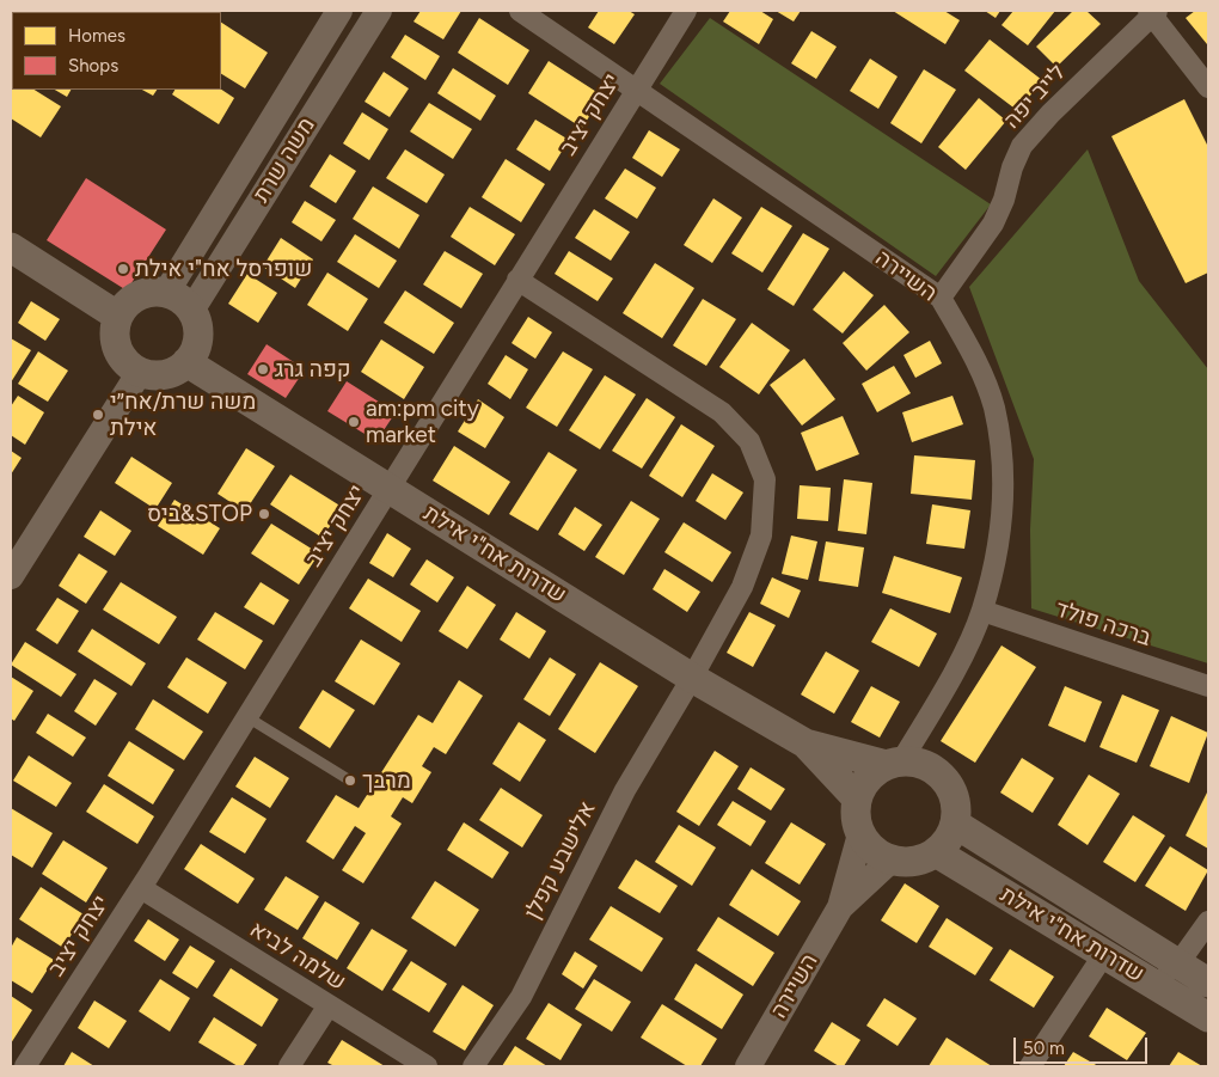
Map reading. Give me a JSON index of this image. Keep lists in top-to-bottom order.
{
  "streets": {
    "main road": ["שדרות אח\"י אילת"],
    "street": [
      "לייב יפה",
      "יצחק יציב",
      "משה שרת",
      "השיירה",
      "ברכה פולד",
      "אלישבע קפלן",
      "שלמה לביא"
    ]
  },
  "crossings": [
    ["לייב יפה", "השיירה"],
    ["יצחק יציב", "השיירה"],
    ["יצחק יציב", "שדרות אח\"י אילת"],
    ["יצחק יציב", "אלישבע קפלן"],
    ["יצחק יציב", "שלמה לביא"],
    ["משה שרת", "שדרות אח\"י אילת"],
    ["השיירה", "שדרות אח\"י אילת"],
    ["השיירה", "ברכה פולד"],
    ["שדרות אח\"י אילת", "אלישבע קפלן"]
  ],
  "places": [
    "שופרסל אח\"י אילת",
    "קפה גרג",
    "משה שרת/אח״י אילת",
    "am:pm city market",
    "ביס&STOP",
    "מרבך"
  ],
  "legend": ["Homes", "Shops"],
  "scale_bar": "50 m"
}
